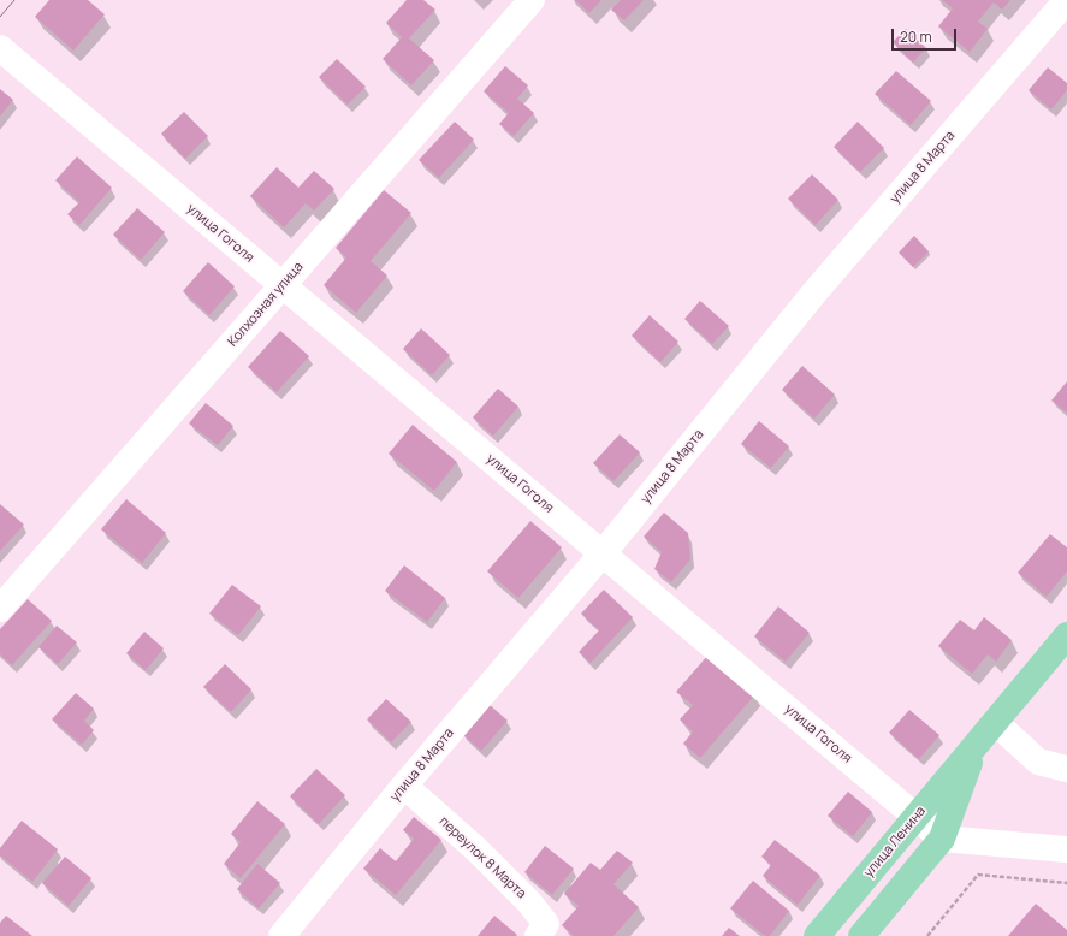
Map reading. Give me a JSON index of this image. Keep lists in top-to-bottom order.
{
  "streets": {
    "main road": ["улица Ленина"],
    "street": [
      "улица 8 Марта",
      "улица Гоголя",
      "Колхозная улица",
      "переулок 8 Марта"
    ]
  },
  "crossings": [
    ["улица 8 Марта", "улица Гоголя"],
    ["улица 8 Марта", "переулок 8 Марта"],
    ["улица Гоголя", "Колхозная улица"],
    ["улица Гоголя", "улица Ленина"]
  ],
  "scale_bar": "20 m"
}
